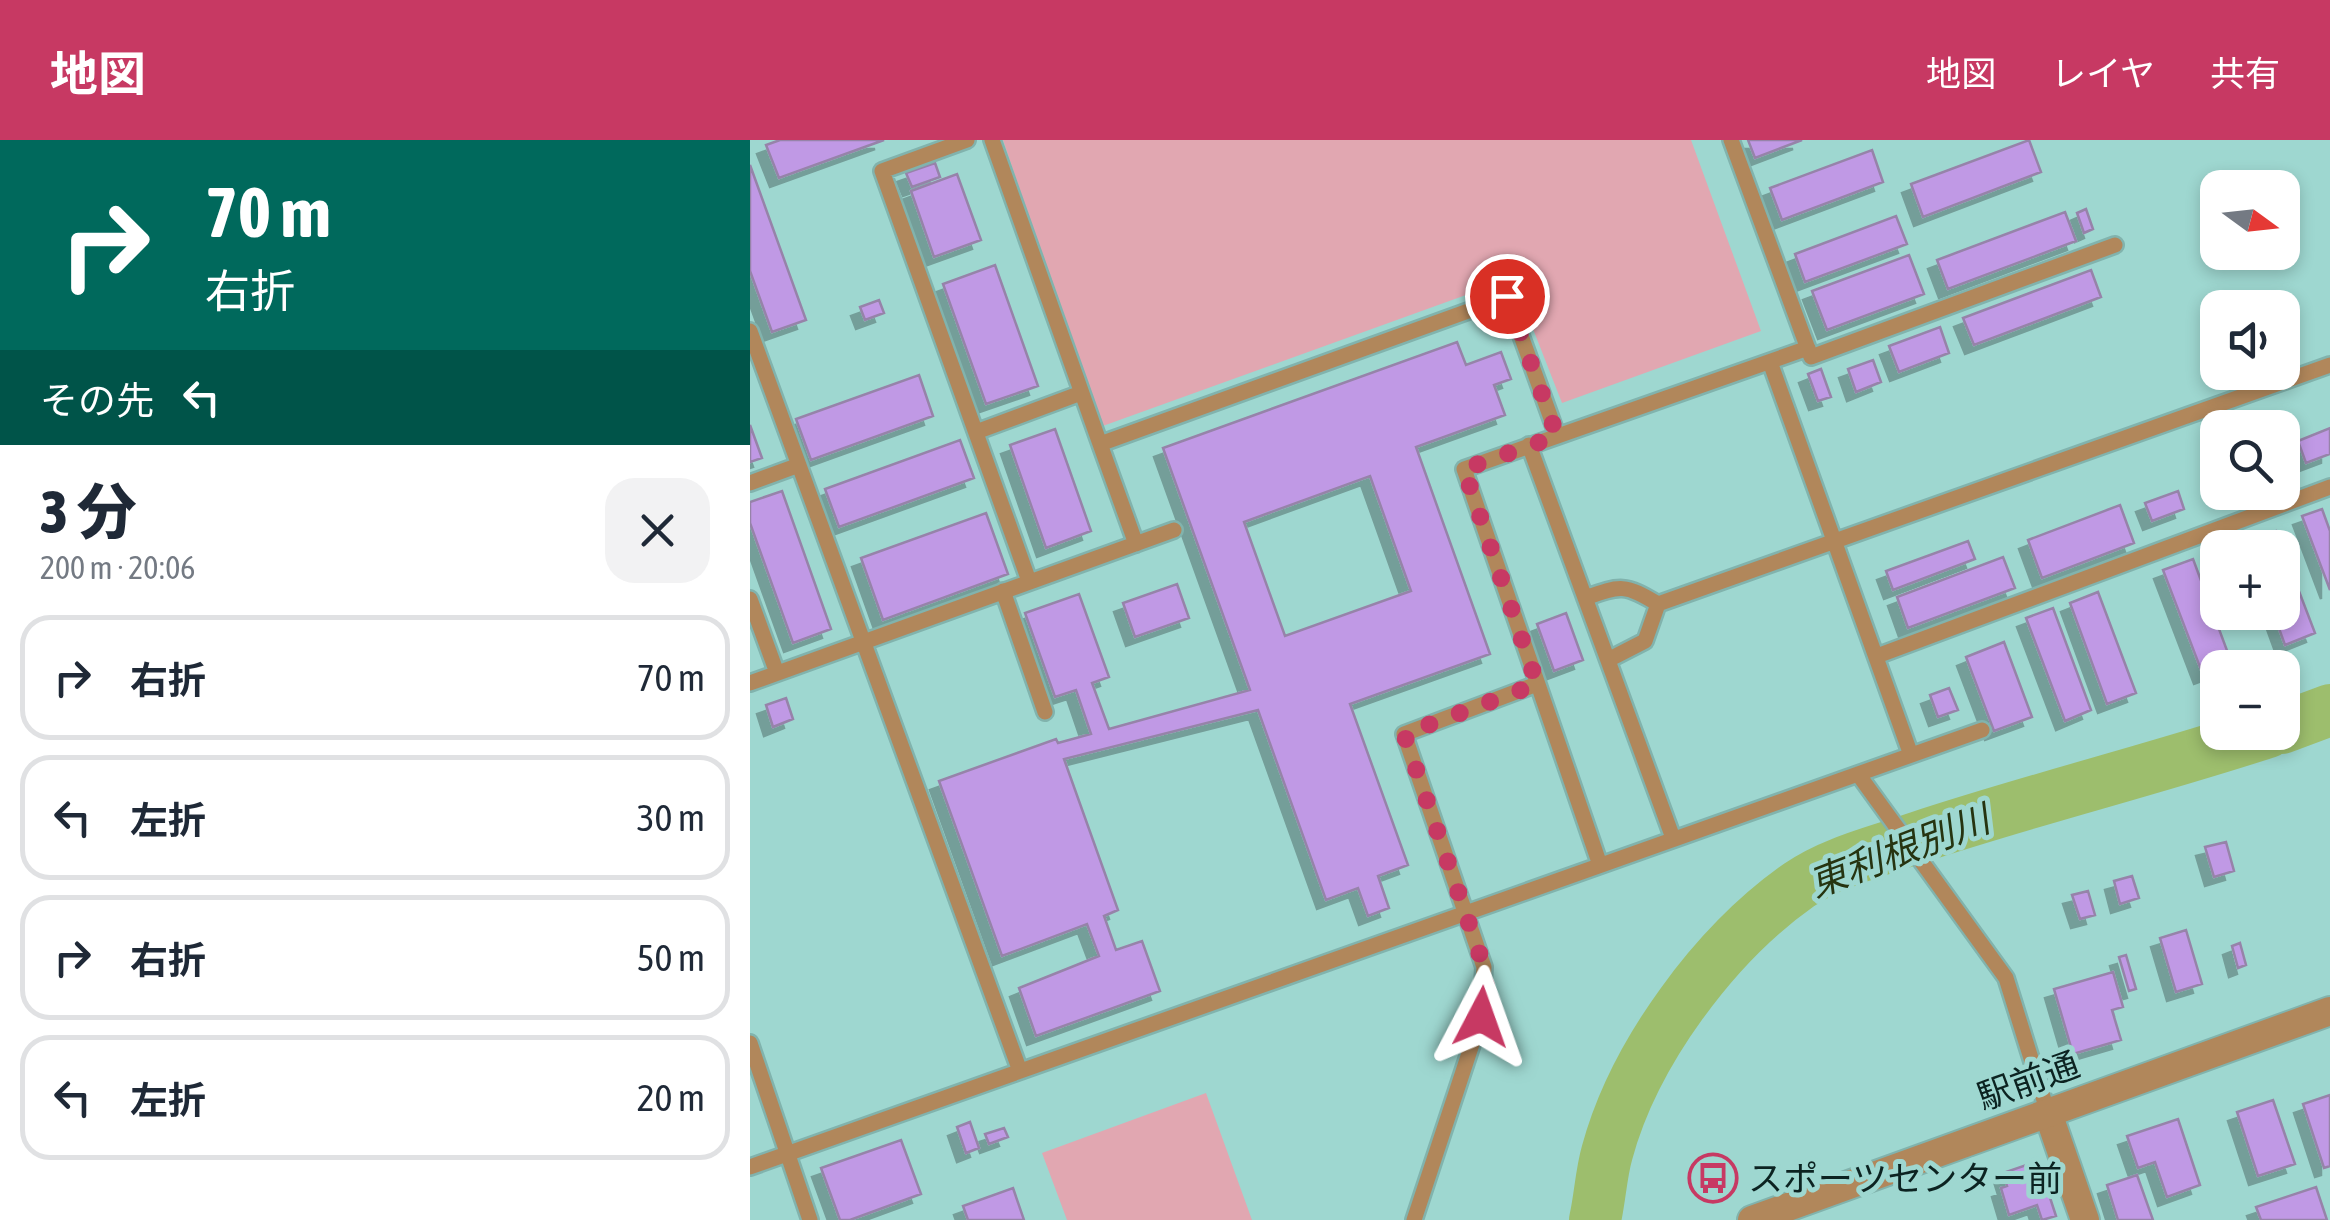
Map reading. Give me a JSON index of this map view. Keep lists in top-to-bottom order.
{
  "streets": {
    "street": ["駅前通"]
  },
  "water": ["東利根別川"],
  "places": {
    "bus stop": ["スポーツセンター前"]
  },
  "north": "right",
  "page": {
    "header": "地図",
    "nav": ["地図", "レイヤ", "共有"],
    "turn": ["70 m", "右折"],
    "map_buttons": ["+", "−"],
    "then": "その先",
    "heading": ["3 分", "200 m · 20:06"],
    "list": [
      {
        "name": "右折",
        "value": "70 m"
      },
      {
        "name": "左折",
        "value": "30 m"
      },
      {
        "name": "右折",
        "value": "50 m"
      },
      {
        "name": "左折",
        "value": "20 m"
      }
    ]
  }
}
